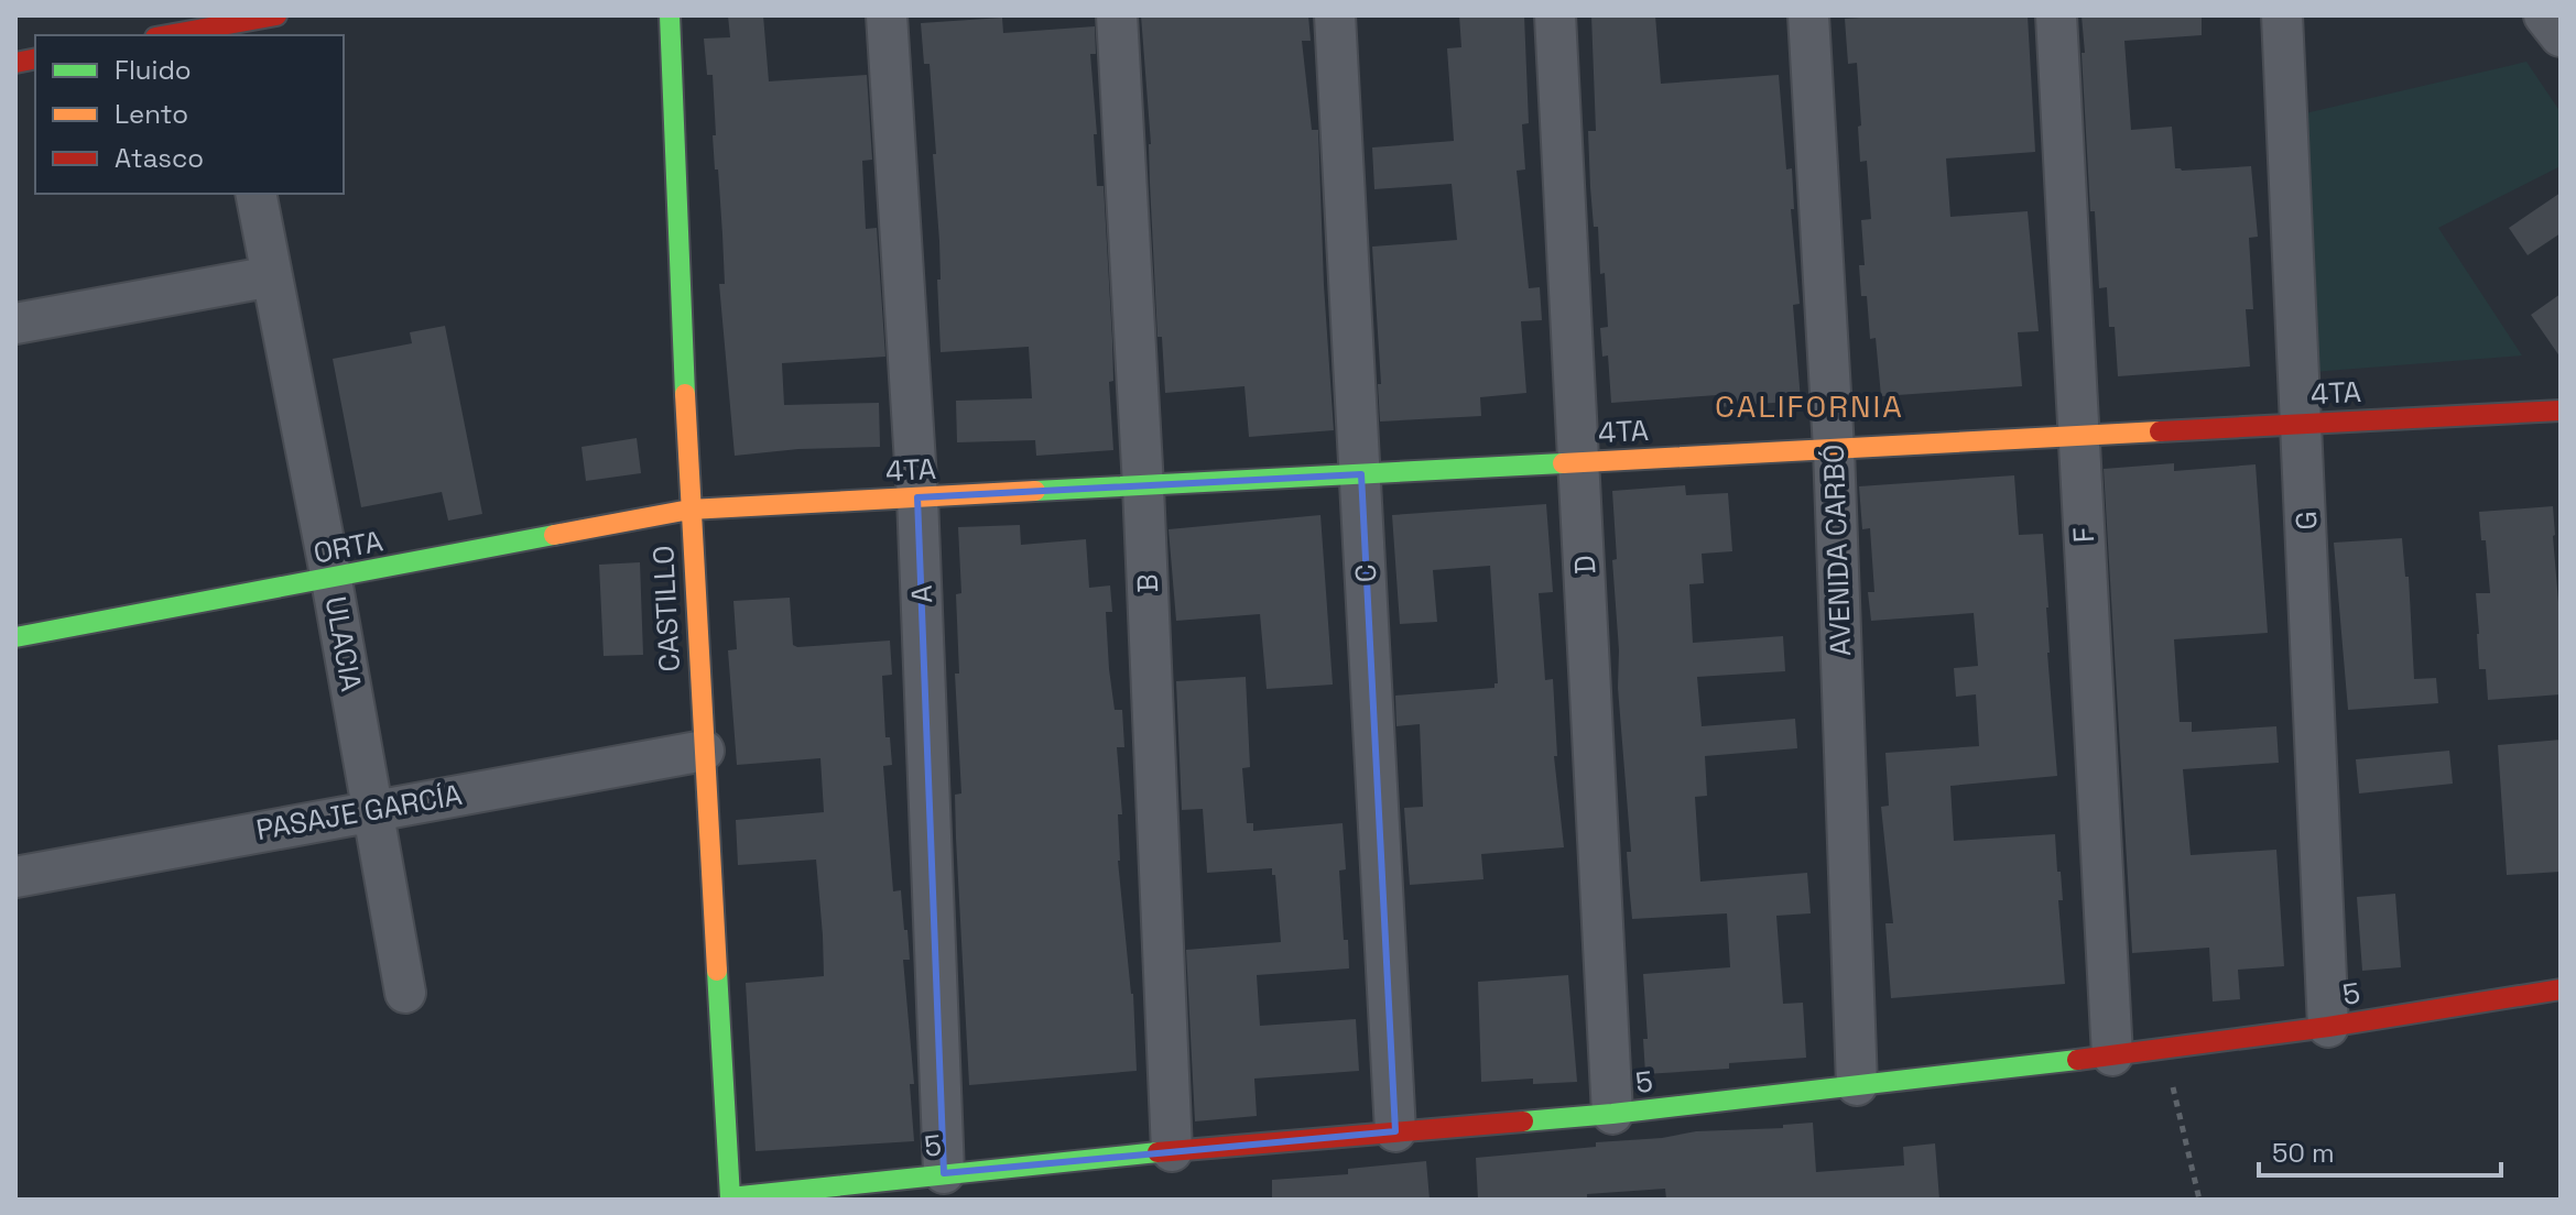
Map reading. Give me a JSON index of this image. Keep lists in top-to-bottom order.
{
  "streets": {
    "street": [
      "4TA",
      "G",
      "F",
      "ORTA",
      "AVENIDA CARBÓ",
      "D",
      "C",
      "B",
      "A",
      "CASTILLO",
      "ULACIA",
      "PASAJE GARCÍA",
      "5"
    ]
  },
  "crossings": [
    ["4TA", "G"],
    ["4TA", "F"],
    ["4TA", "ORTA"],
    ["4TA", "AVENIDA CARBÓ"],
    ["4TA", "D"],
    ["4TA", "C"],
    ["4TA", "B"],
    ["4TA", "A"],
    ["4TA", "CASTILLO"],
    ["G", "5"],
    ["F", "5"],
    ["ORTA", "CASTILLO"],
    ["ORTA", "ULACIA"],
    ["AVENIDA CARBÓ", "5"],
    ["D", "5"],
    ["C", "5"],
    ["B", "5"],
    ["A", "5"],
    ["CASTILLO", "PASAJE GARCÍA"],
    ["CASTILLO", "5"],
    ["ULACIA", "PASAJE GARCÍA"]
  ],
  "districts": ["CALIFORNIA"],
  "legend": ["Fluido", "Lento", "Atasco"],
  "scale_bar": "50 m"
}
